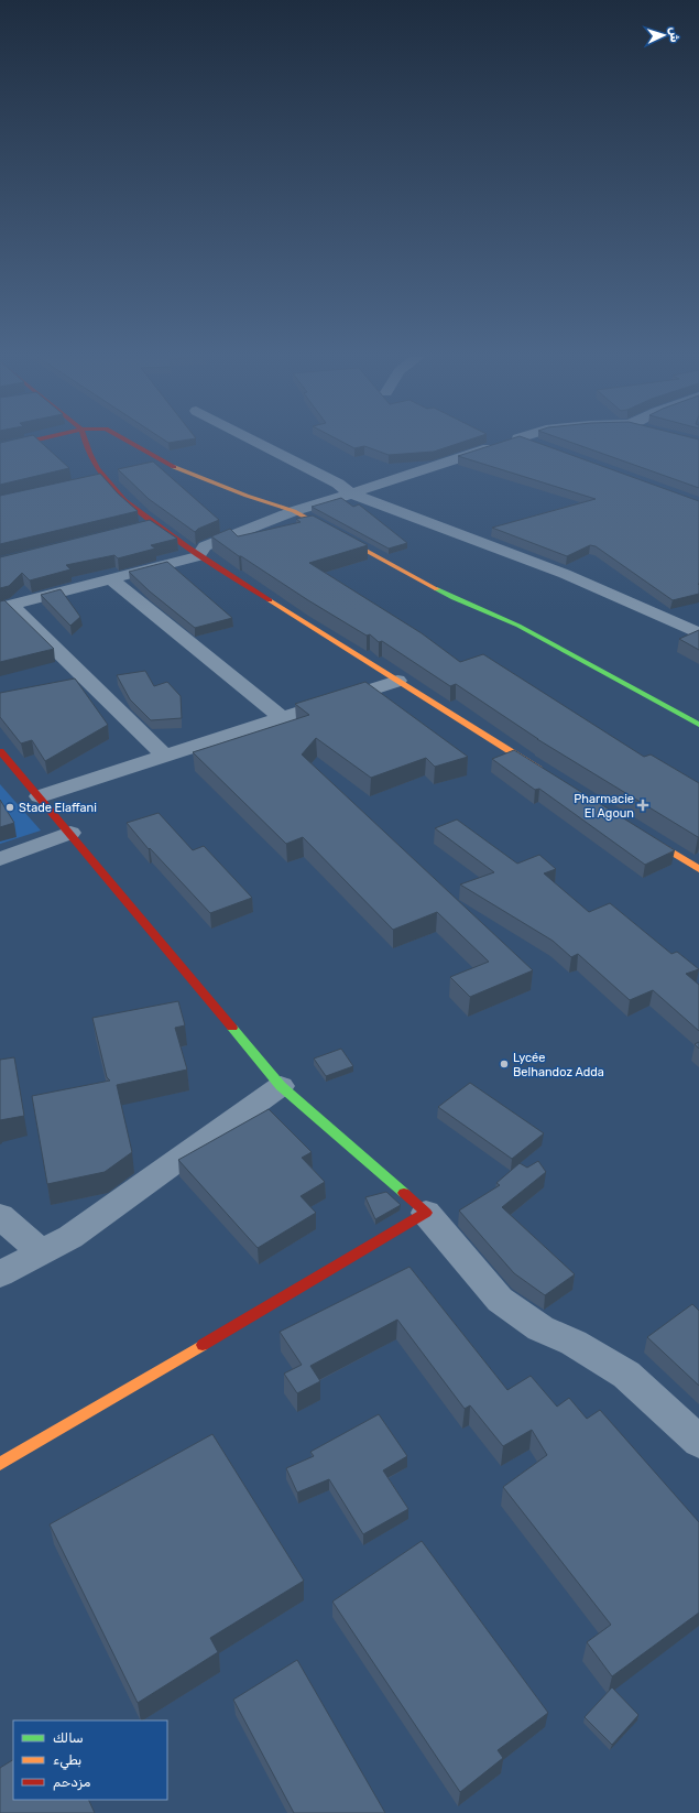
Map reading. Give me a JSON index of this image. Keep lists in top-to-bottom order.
{
  "places": {
    "health": ["Pharmacie El Agoun"],
    "other": ["Stade Elaffani", "Lycée Belhandoz Adda"]
  },
  "legend": ["سالك", "بطيء", "مزدحم"],
  "north": "right"
}
